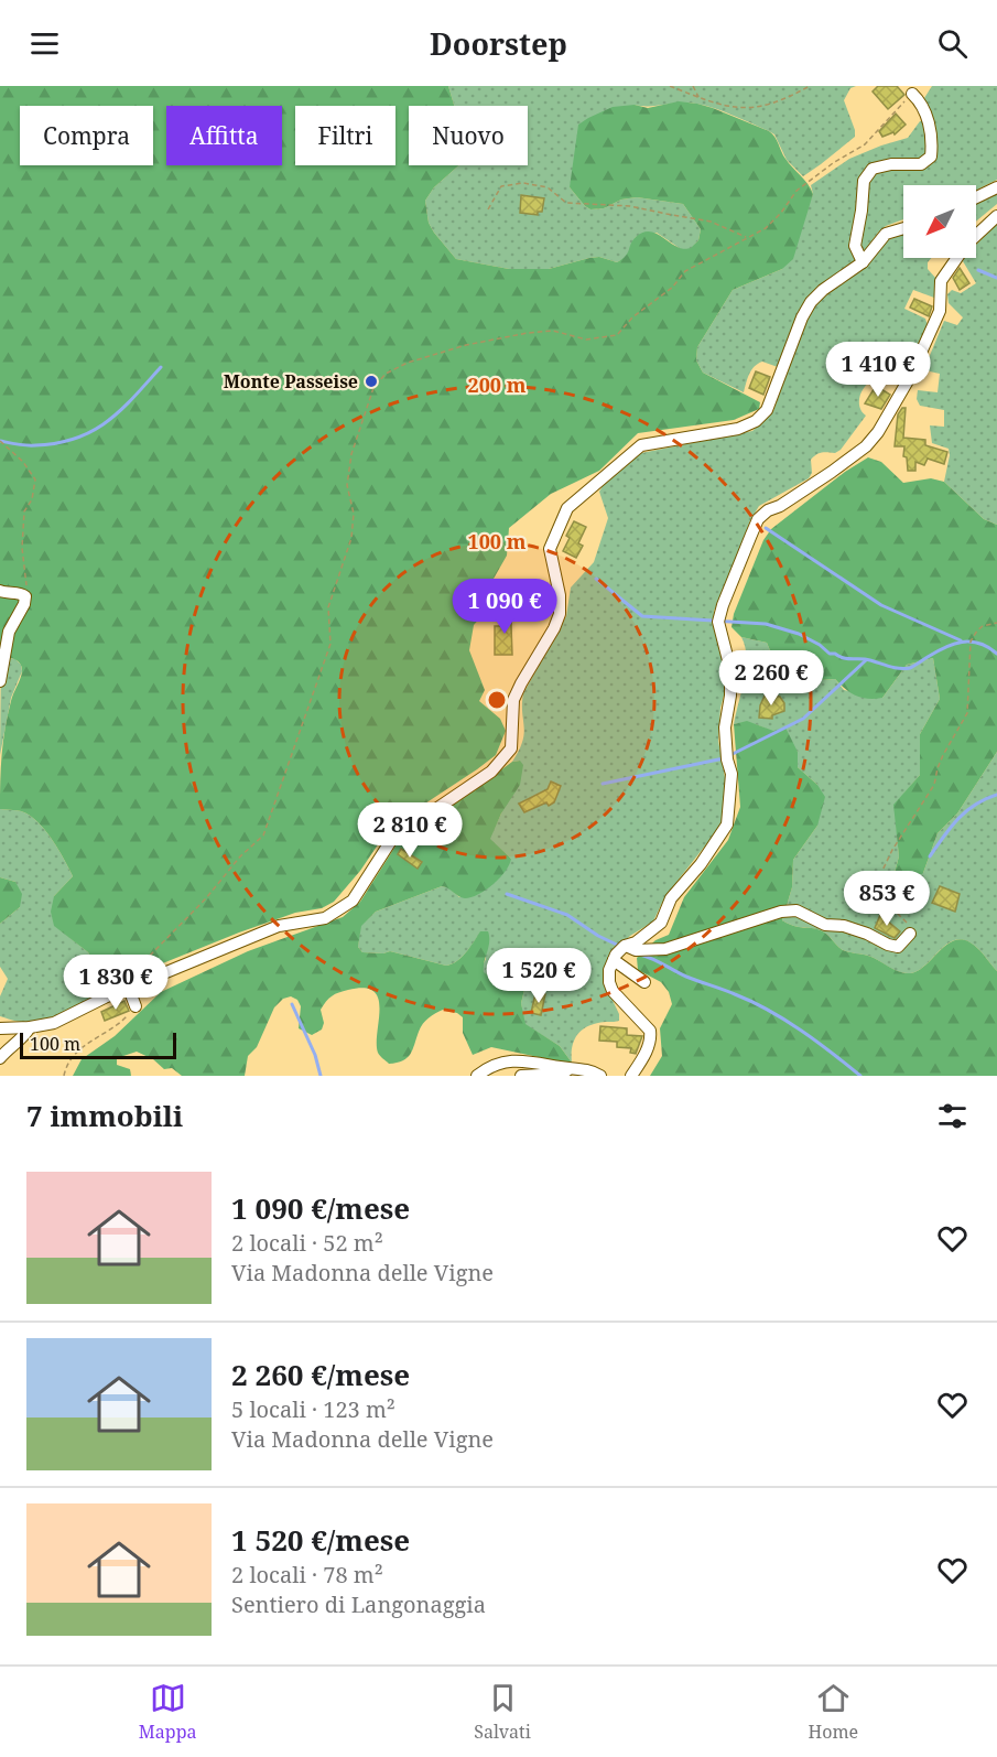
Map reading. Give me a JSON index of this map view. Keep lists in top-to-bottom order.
{
  "places": ["Monte Passeise"],
  "scale_bar": "100 m",
  "north": "bottom left",
  "page": {
    "header": "Doorstep",
    "chip": [
      "Compra",
      "Affitta",
      "Filtri",
      "Nuovo"
    ],
    "price": [
      "1 410 €",
      "1 090 €",
      "2 260 €",
      "2 810 €",
      "853 €",
      "1 520 €",
      "1 830 €"
    ],
    "scale": "100 m",
    "heading": "7 immobili",
    "list": [
      {
        "name": "1 090 €/mese",
        "note": "2 locali · 52 m² · Via Madonna delle Vigne"
      },
      {
        "name": "2 260 €/mese",
        "note": "5 locali · 123 m² · Via Madonna delle Vigne"
      },
      {
        "name": "1 520 €/mese",
        "note": "2 locali · 78 m² · Sentiero di Langonaggia"
      }
    ],
    "tabs": ["Mappa", "Salvati", "Home"]
  },
  "rings": ["200 m", "100 m"]
}
